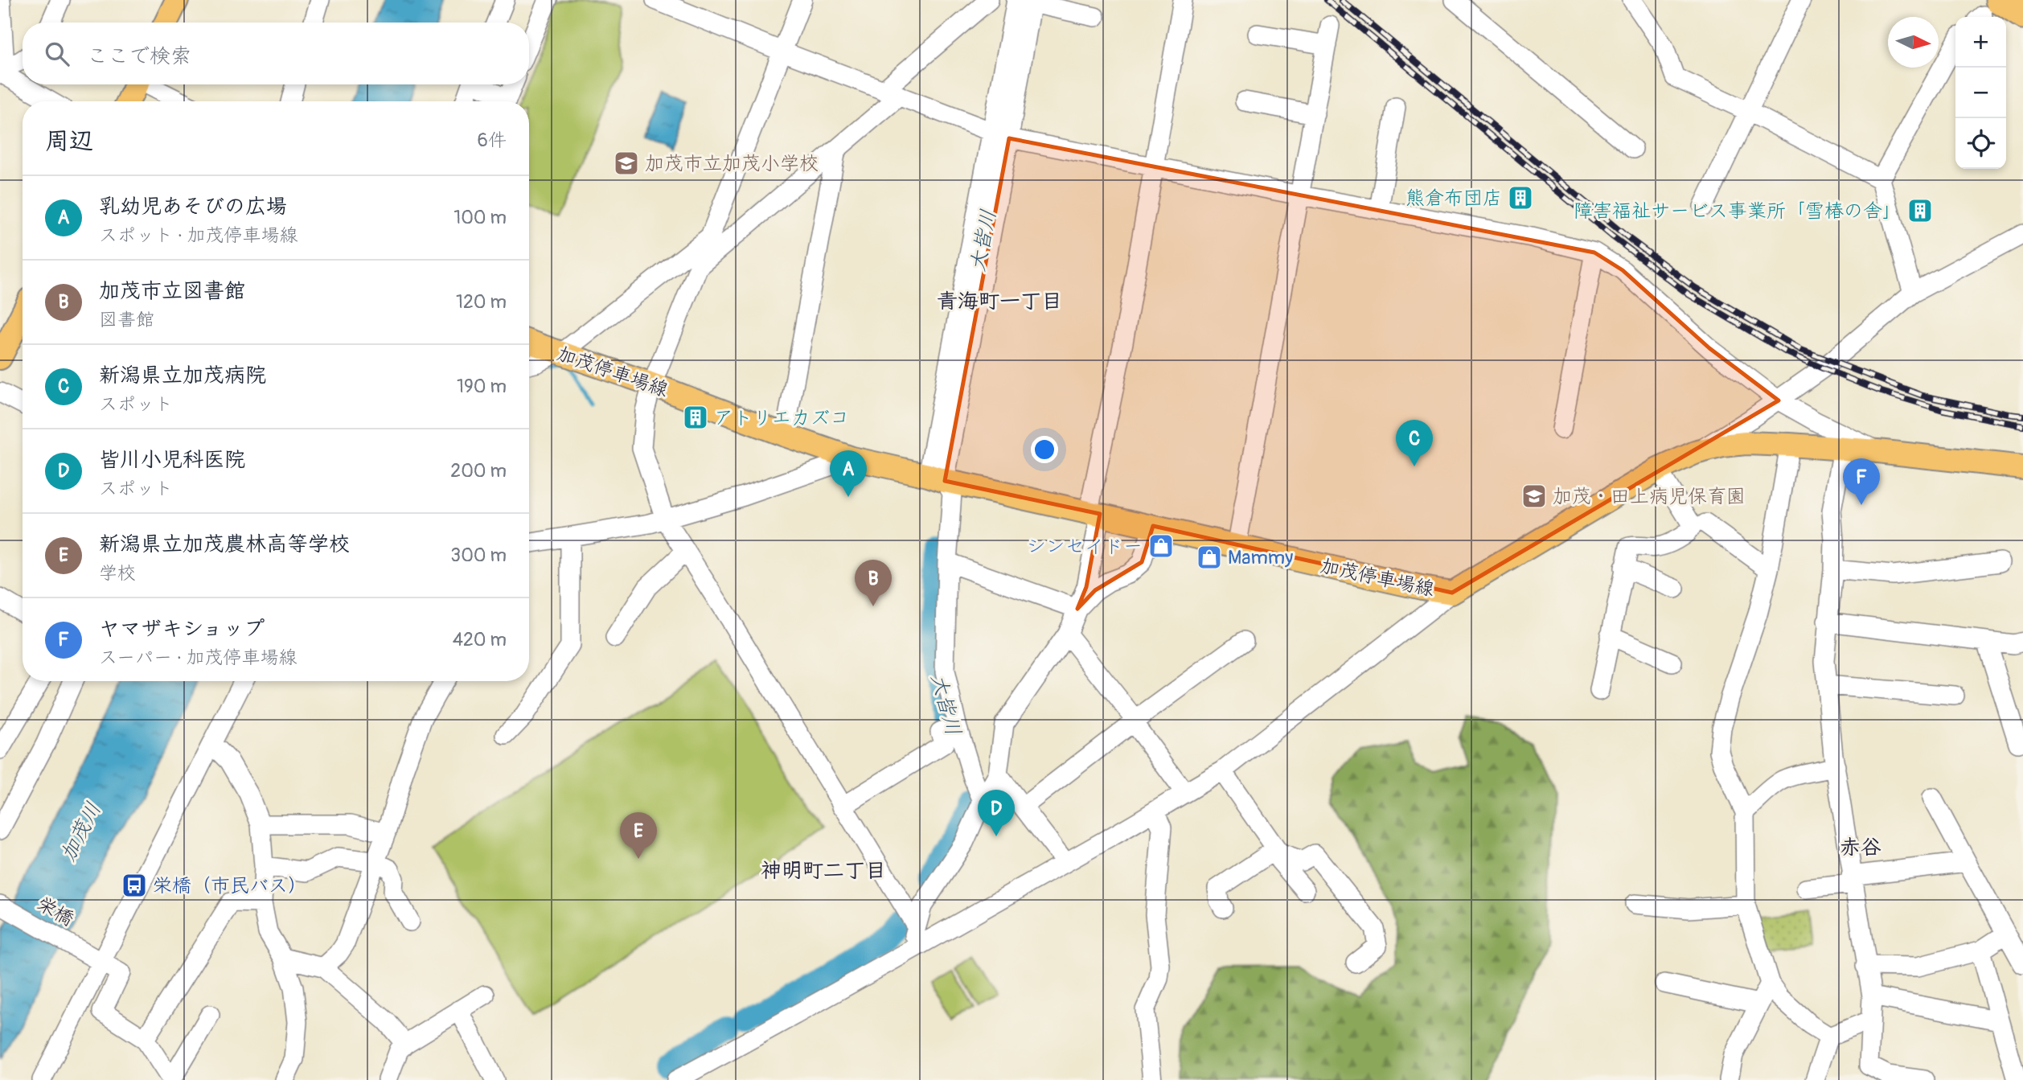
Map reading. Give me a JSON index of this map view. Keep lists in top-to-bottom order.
{
  "streets": {
    "main road": ["加茂停車場線"],
    "street": ["栄橋"]
  },
  "districts": ["青海町一丁目", "赤谷", "神明町二丁目"],
  "water": ["大皆川", "加茂川"],
  "places": {
    "school or university": ["加茂市立加茂小学校", "加茂・田上病児保育園"],
    "building": ["熊倉布団店", "障害福祉サービス事業所「雪椿の舎」", "アトリエカズコ"],
    "shop": ["シンセイドー", "Mammy"],
    "bus stop": ["栄橋（市民バス）"]
  },
  "north": "right",
  "page": {
    "map_buttons": ["+", "−"],
    "search": "ここで検索",
    "heading": ["周辺", "6件"],
    "list": [
      {
        "mark": "A",
        "name": "乳幼児あそびの広場",
        "note": "スポット · 加茂停車場線",
        "value": "100 m"
      },
      {
        "mark": "B",
        "name": "加茂市立図書館",
        "note": "図書館",
        "value": "120 m"
      },
      {
        "mark": "C",
        "name": "新潟県立加茂病院",
        "note": "スポット",
        "value": "190 m"
      },
      {
        "mark": "D",
        "name": "皆川小児科医院",
        "note": "スポット",
        "value": "200 m"
      },
      {
        "mark": "E",
        "name": "新潟県立加茂農林高等学校",
        "note": "学校",
        "value": "300 m"
      },
      {
        "mark": "F",
        "name": "ヤマザキショップ",
        "note": "スーパー · 加茂停車場線",
        "value": "420 m"
      }
    ],
    "pins": [
      "C",
      "A",
      "F",
      "B",
      "D",
      "E"
    ]
  }
}
